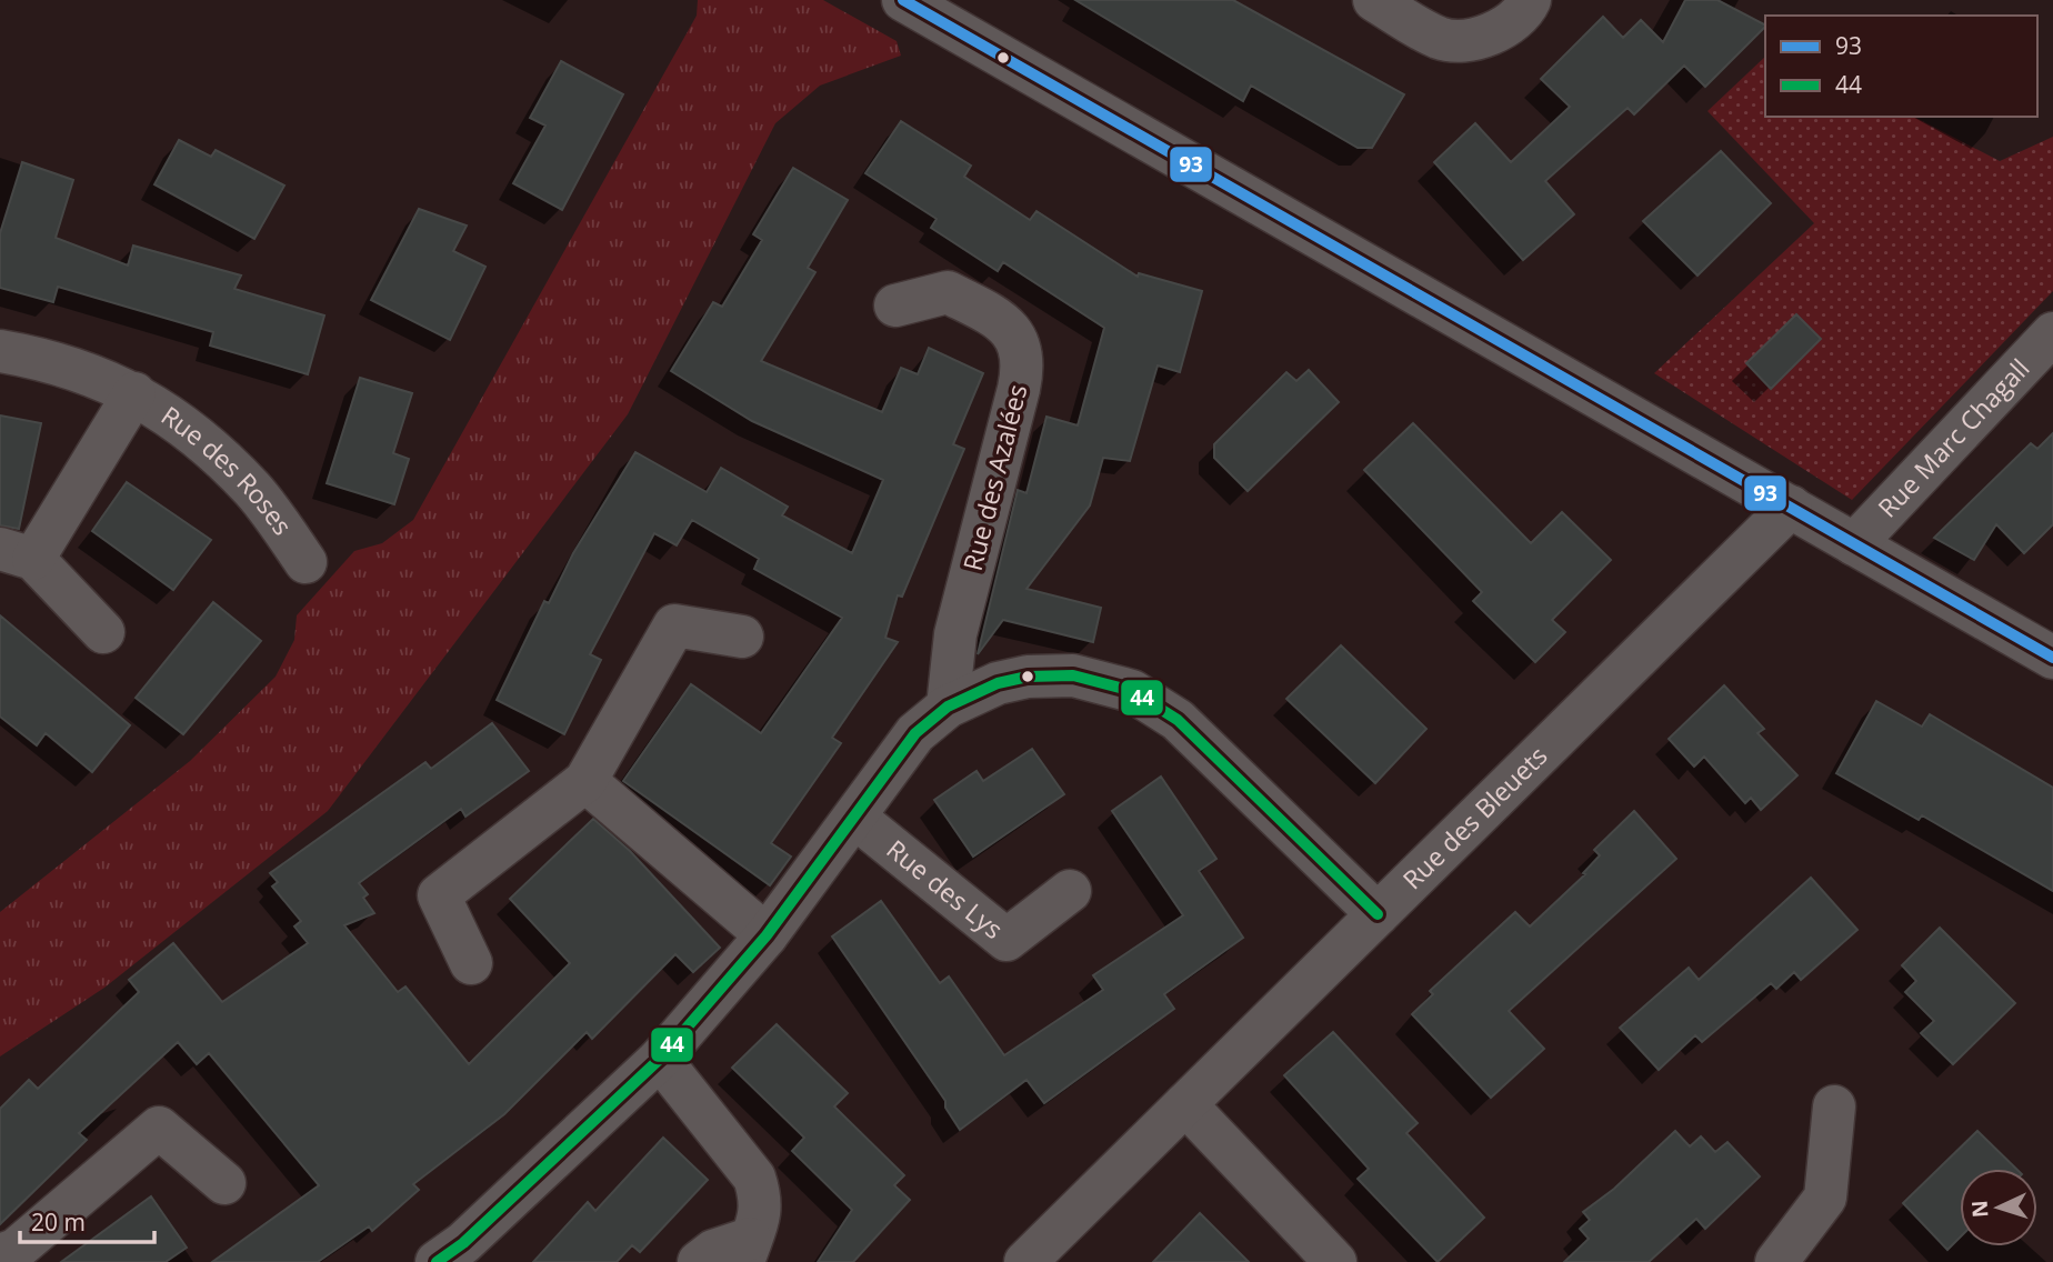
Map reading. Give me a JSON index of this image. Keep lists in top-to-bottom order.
{
  "streets": {
    "street": [
      "Rue Marc Chagall",
      "Rue des Roses",
      "Rue des Azalées",
      "Rue des Bleuets",
      "Rue des Lys"
    ]
  },
  "lines": ["transit line 93", "transit line 44"],
  "legend": ["93", "44"],
  "scale_bar": "20 m",
  "north": "left"
}
